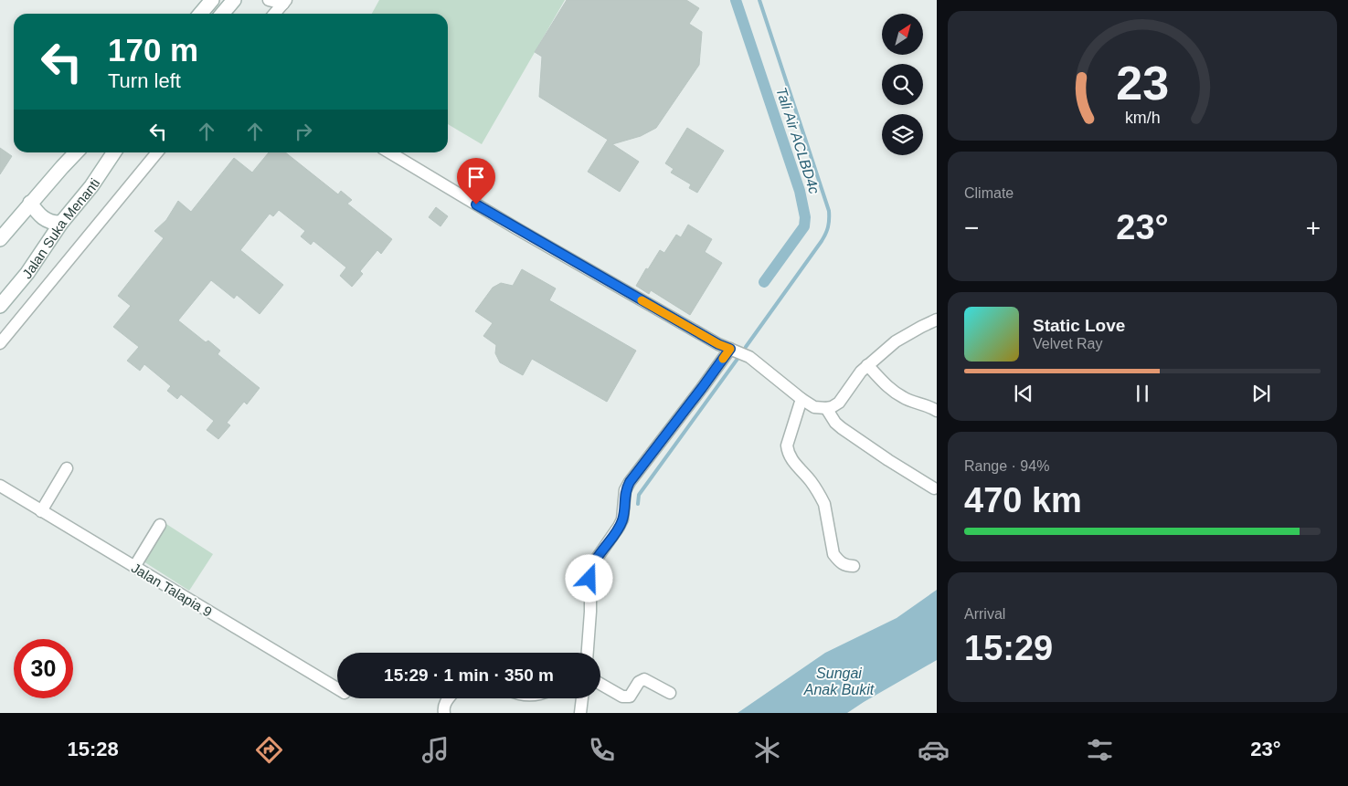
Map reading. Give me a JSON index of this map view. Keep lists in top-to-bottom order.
{
  "streets": {
    "main road": ["Jalan Suka Menanti"],
    "street": ["Jalan Talapia 9"]
  },
  "water": ["Tali Air ACLBD4c", "Sungai Anak Bukit"],
  "north": "top right",
  "page": {
    "turn": ["170 m", "Turn left"],
    "tile": [
      "Climate",
      ["Range · 94%", "470 km"],
      ["Arrival", "15:29"]
    ],
    "heat": ["−", "23°", "+"],
    "song": ["Static Love", "Velvet Ray"],
    "limit": "30",
    "trip": "15:29 · 1 min · 350 m",
    "tabs": ["15:28", "23°"],
    "gauge": ["23", "km/h"]
  }
}
